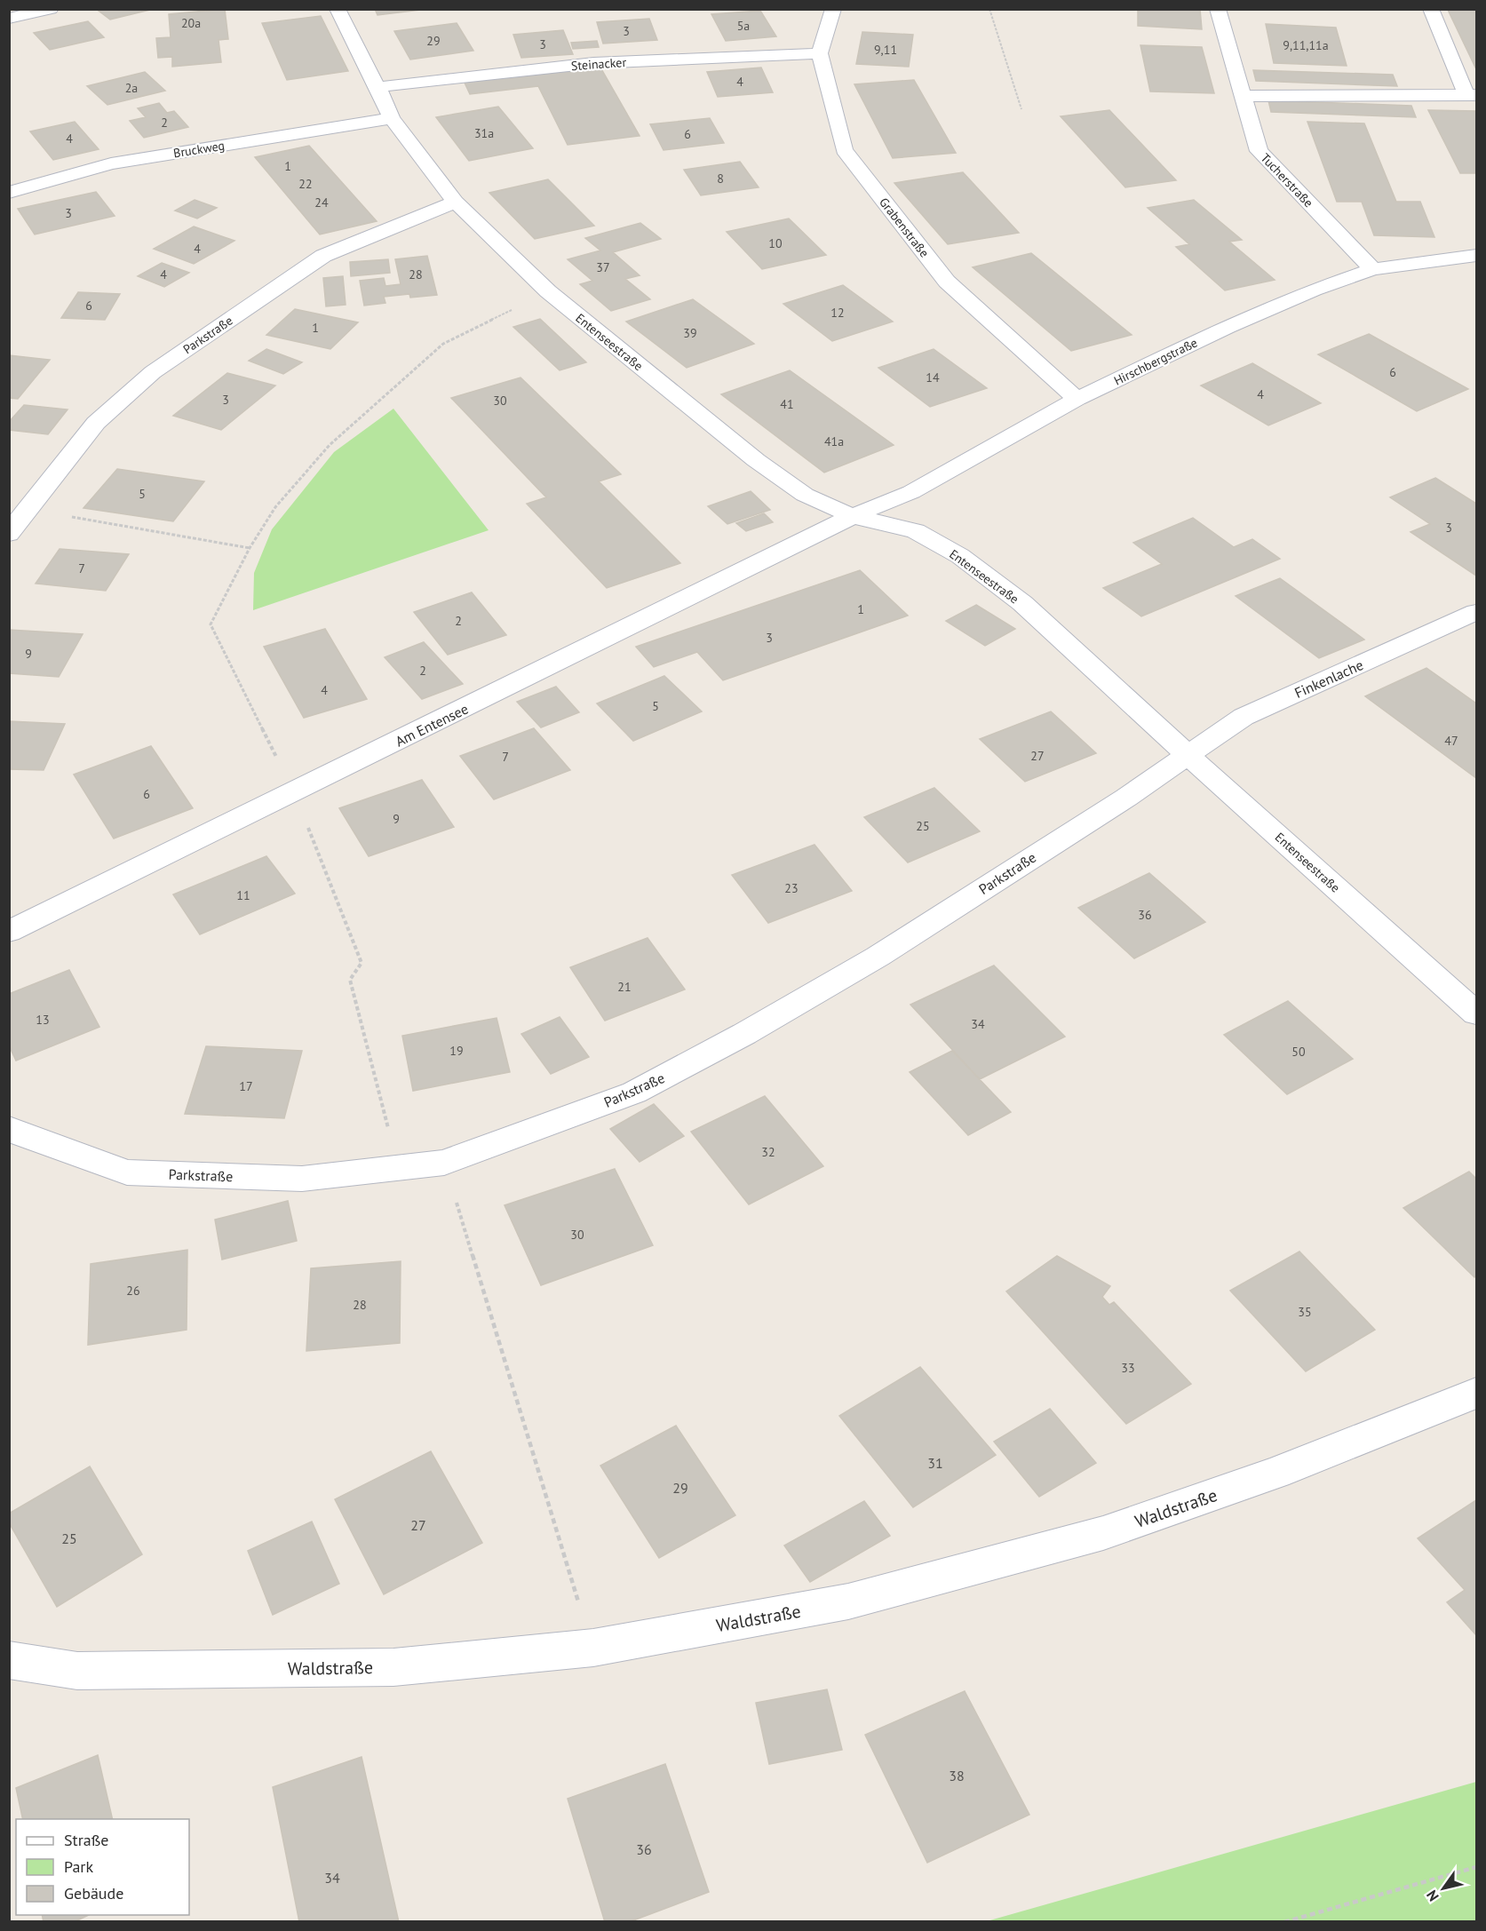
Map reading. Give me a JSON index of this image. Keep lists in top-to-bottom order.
{
  "streets": {
    "street": [
      "Steinacker",
      "Bruckweg",
      "Tucherstraße",
      "Grabenstraße",
      "Parkstraße",
      "Entenseestraße",
      "Hirschbergstraße",
      "Finkenlache",
      "Am Entensee",
      "Waldstraße"
    ]
  },
  "crossings": [
    ["Steinacker", "Grabenstraße"],
    ["Steinacker", "Entenseestraße"],
    ["Bruckweg", "Entenseestraße"],
    ["Tucherstraße", "Hirschbergstraße"],
    ["Grabenstraße", "Hirschbergstraße"],
    ["Parkstraße", "Entenseestraße"],
    ["Parkstraße", "Finkenlache"],
    ["Entenseestraße", "Hirschbergstraße"],
    ["Entenseestraße", "Finkenlache"],
    ["Entenseestraße", "Am Entensee"],
    ["Hirschbergstraße", "Am Entensee"]
  ],
  "house_numbers": [
    "20a",
    "5a",
    "3",
    "29",
    "3",
    "9,11,11a",
    "9,11",
    "4",
    "2a",
    "2",
    "31a",
    "6",
    "4",
    "1",
    "8",
    "22",
    "24",
    "3",
    "10",
    "4",
    "37",
    "4",
    "28",
    "6",
    "12",
    "1",
    "39",
    "6",
    "14",
    "4",
    "3",
    "30",
    "41",
    "41a",
    "5",
    "3",
    "7",
    "1",
    "2",
    "3",
    "9",
    "2",
    "4",
    "5",
    "47",
    "27",
    "7",
    "6",
    "9",
    "25",
    "23",
    "11",
    "36",
    "21",
    "13",
    "34",
    "19",
    "50",
    "17",
    "32",
    "30",
    "26",
    "28",
    "35",
    "33",
    "31",
    "29",
    "27",
    "25",
    "38",
    "36",
    "34"
  ],
  "legend": ["Straße", "Park", "Gebäude"],
  "north": "bottom left"
}
